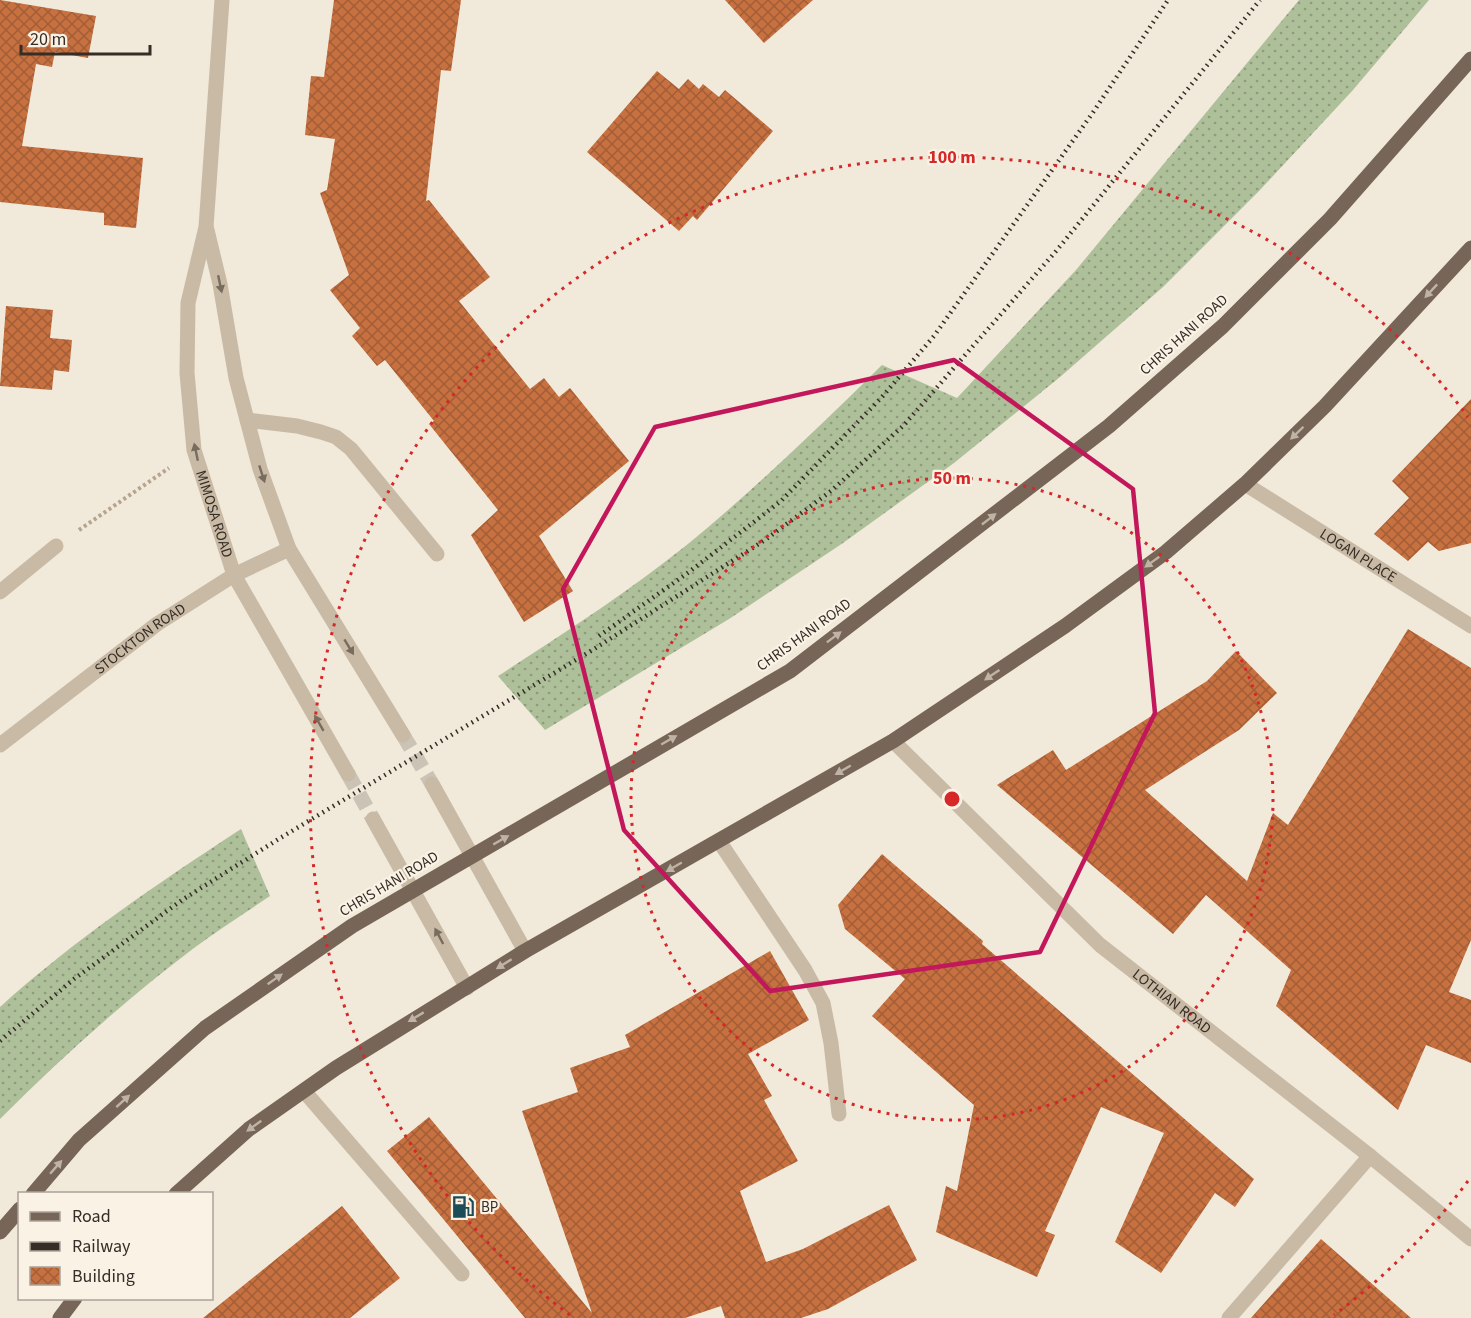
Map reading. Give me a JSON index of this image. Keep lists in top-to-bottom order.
{
  "streets": {
    "main road": ["CHRIS HANI ROAD"],
    "street": [
      "MIMOSA ROAD",
      "LOGAN PLACE",
      "STOCKTON ROAD",
      "LOTHIAN ROAD"
    ]
  },
  "crossings": [
    ["MIMOSA ROAD", "STOCKTON ROAD"]
  ],
  "places": {
    "fuel station": ["BP"]
  },
  "legend": ["Road", "Railway", "Building"],
  "scale_bar": "20 m",
  "rings": ["100 m", "50 m"]
}
